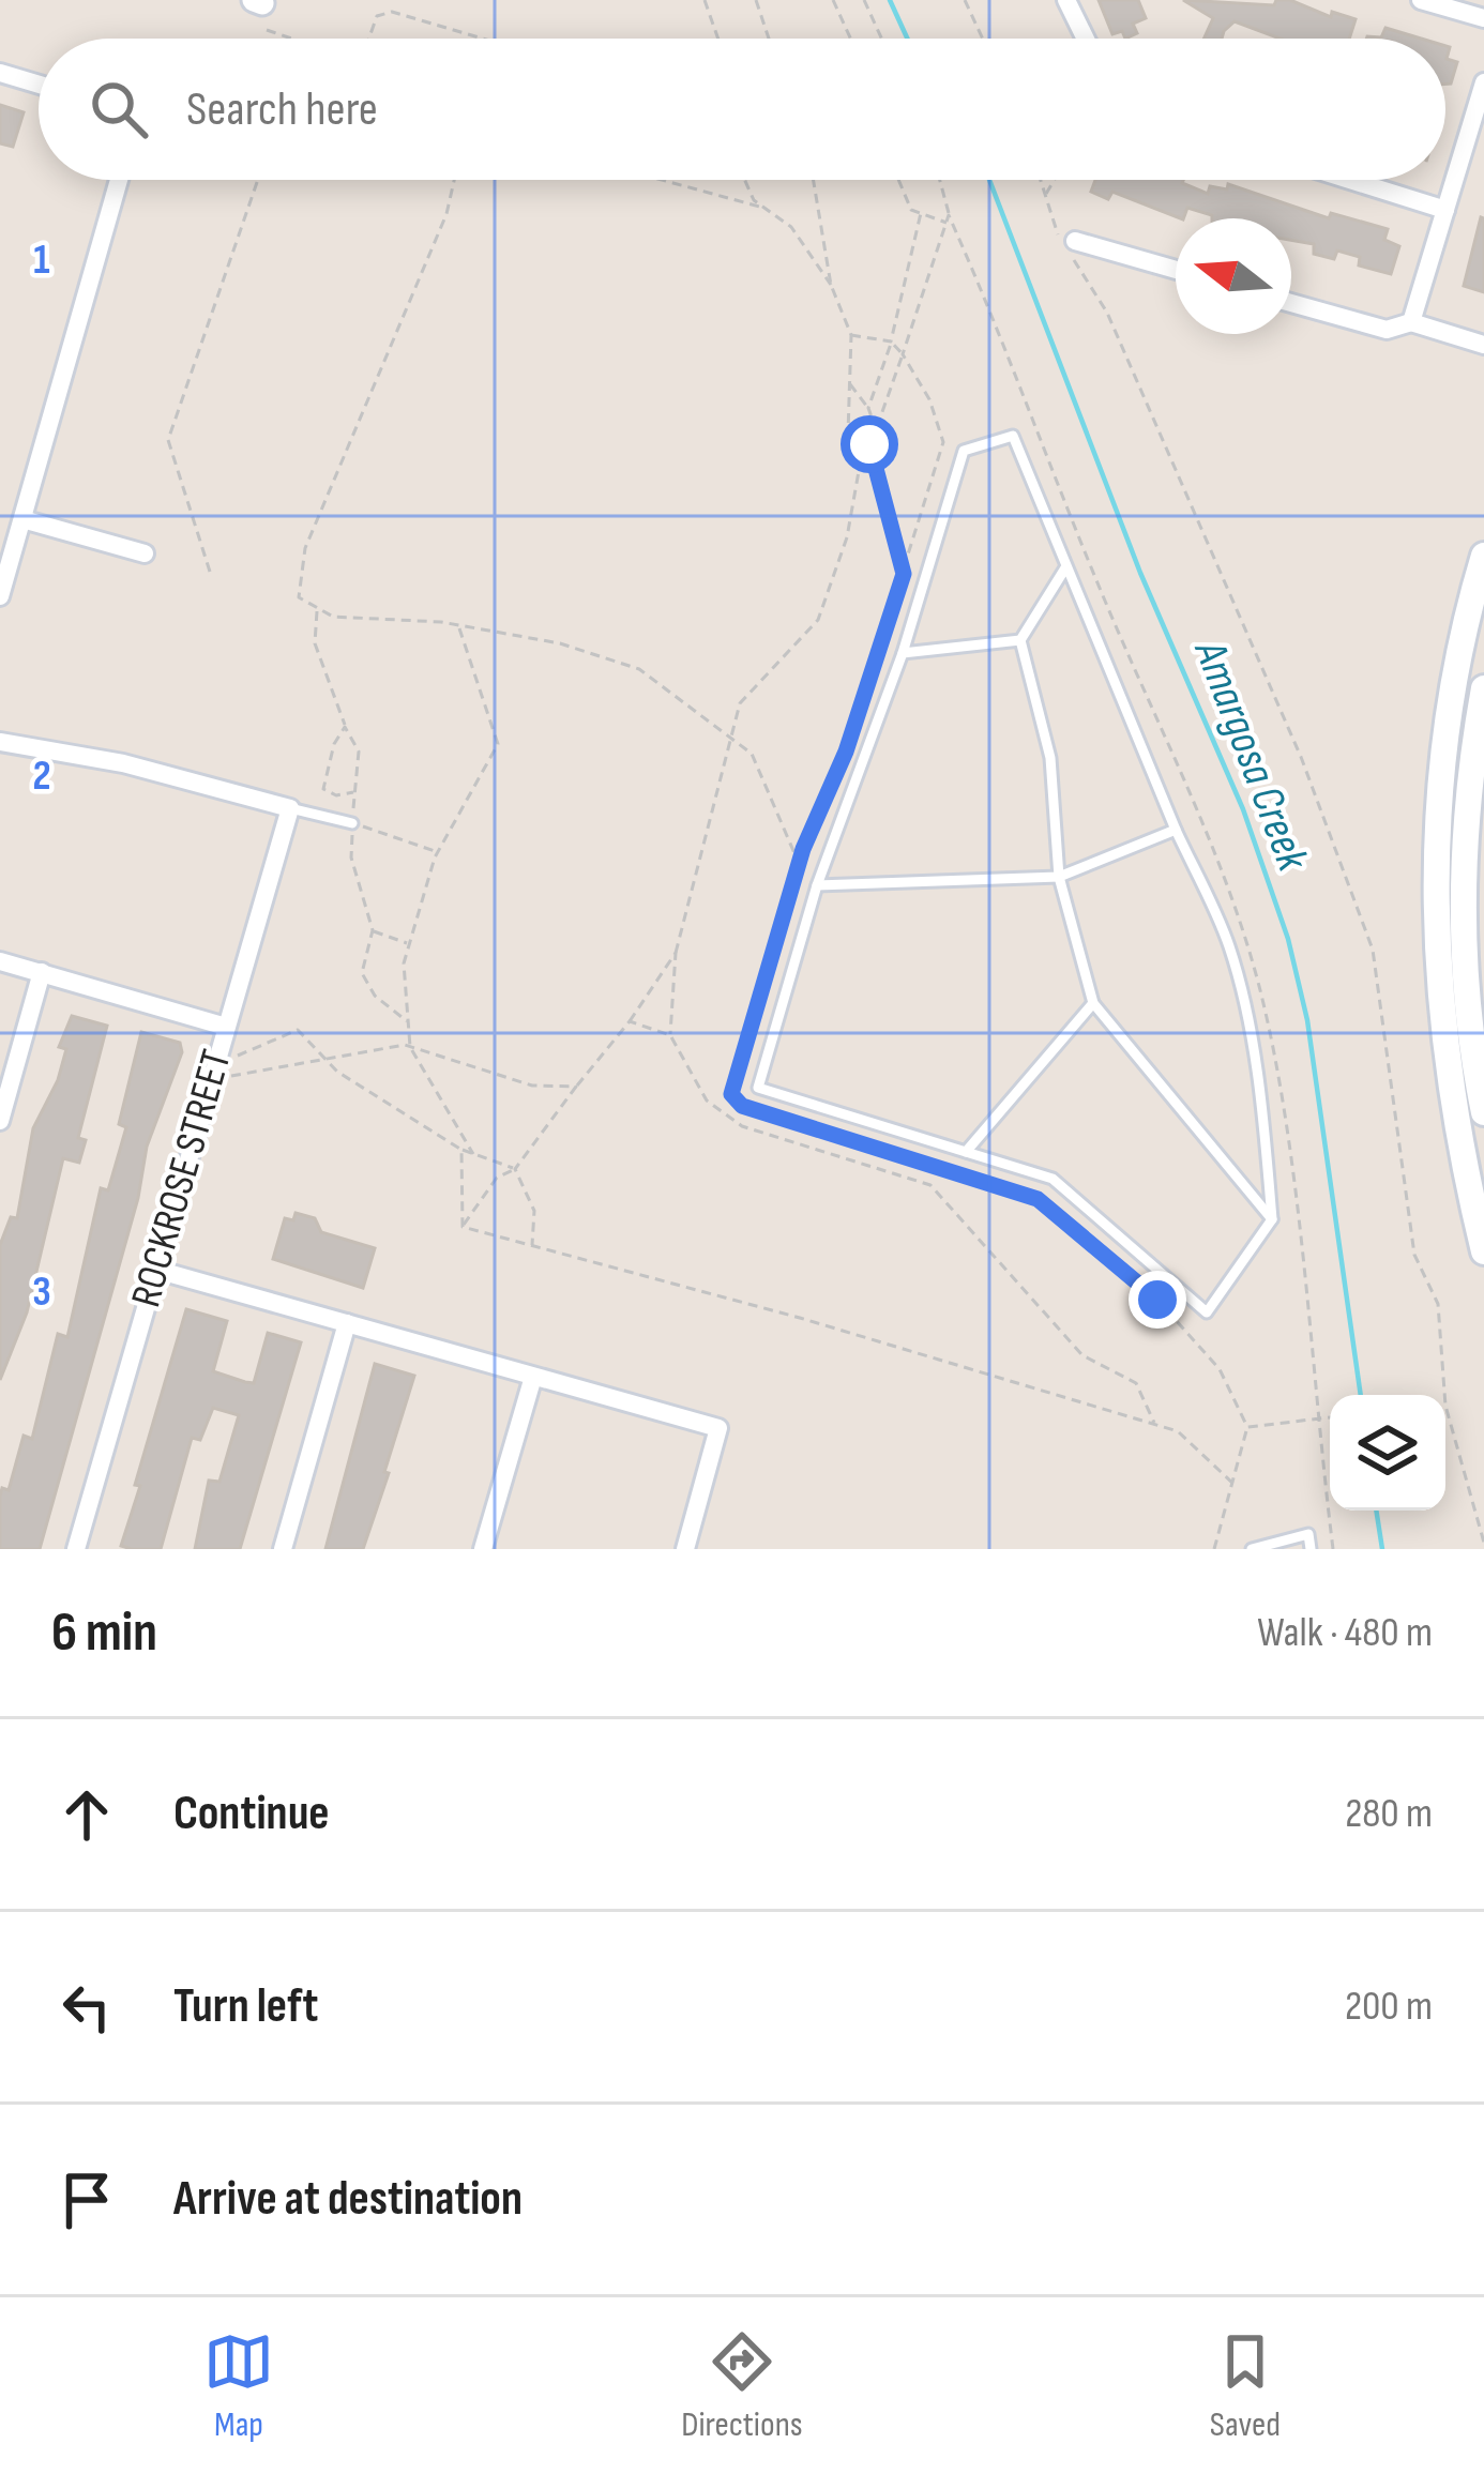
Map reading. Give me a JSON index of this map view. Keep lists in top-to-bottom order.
{
  "streets": {
    "street": ["ROCKROSE STREET"]
  },
  "water": ["Amargosa Creek"],
  "north": "left",
  "page": {
    "search": "Search here",
    "heading": ["6 min", "Walk · 480 m"],
    "list": [
      ["Continue", "280 m"],
      ["Turn left", "200 m"],
      "Arrive at destination"
    ],
    "nav": ["Map", "Directions", "Saved"]
  },
  "grid": {
    "rows": ["1", "2", "3"]
  }
}
